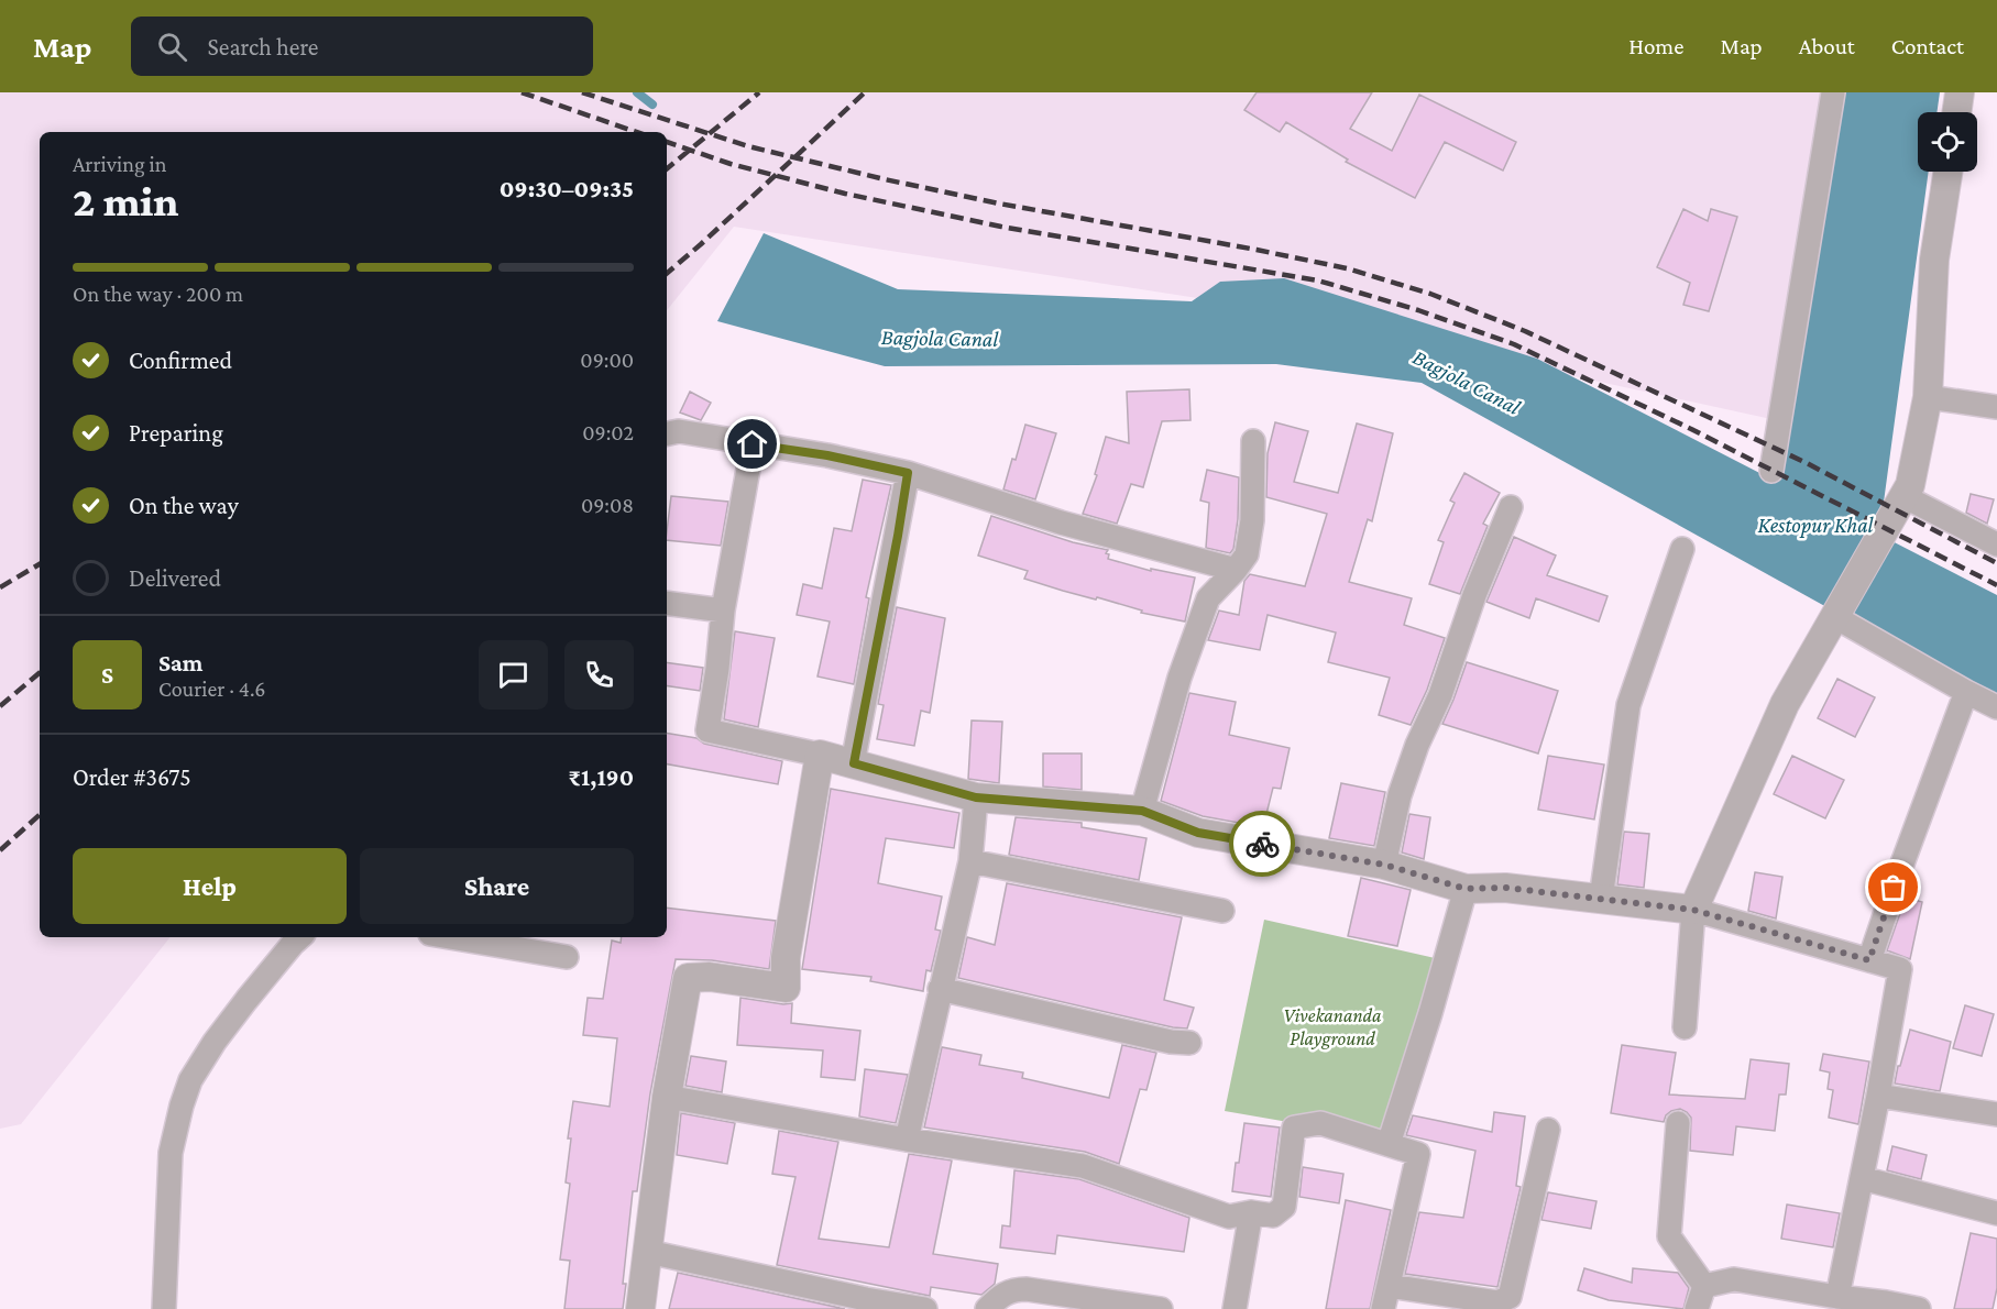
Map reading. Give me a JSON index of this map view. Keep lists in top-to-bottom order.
{
  "water": ["Bagjola Canal", "Kestopur Khal"],
  "parks": ["Vivekananda Playground"],
  "page": {
    "header": "Map",
    "search": "Search here",
    "nav": [
      "Home",
      "Map",
      "About",
      "Contact"
    ],
    "heading": ["2 min", "Arriving in", "09:30–09:35"],
    "panel": [
      "Sam",
      "Courier · 4.6",
      "Order #3675",
      "₹1,190"
    ],
    "bar": "On the way · 200 m",
    "list": [
      ["Confirmed", "09:00"],
      ["Preparing", "09:02"],
      ["On the way", "09:08"],
      "Delivered"
    ],
    "round": "S",
    "buttons": ["Help", "Share"]
  }
}
